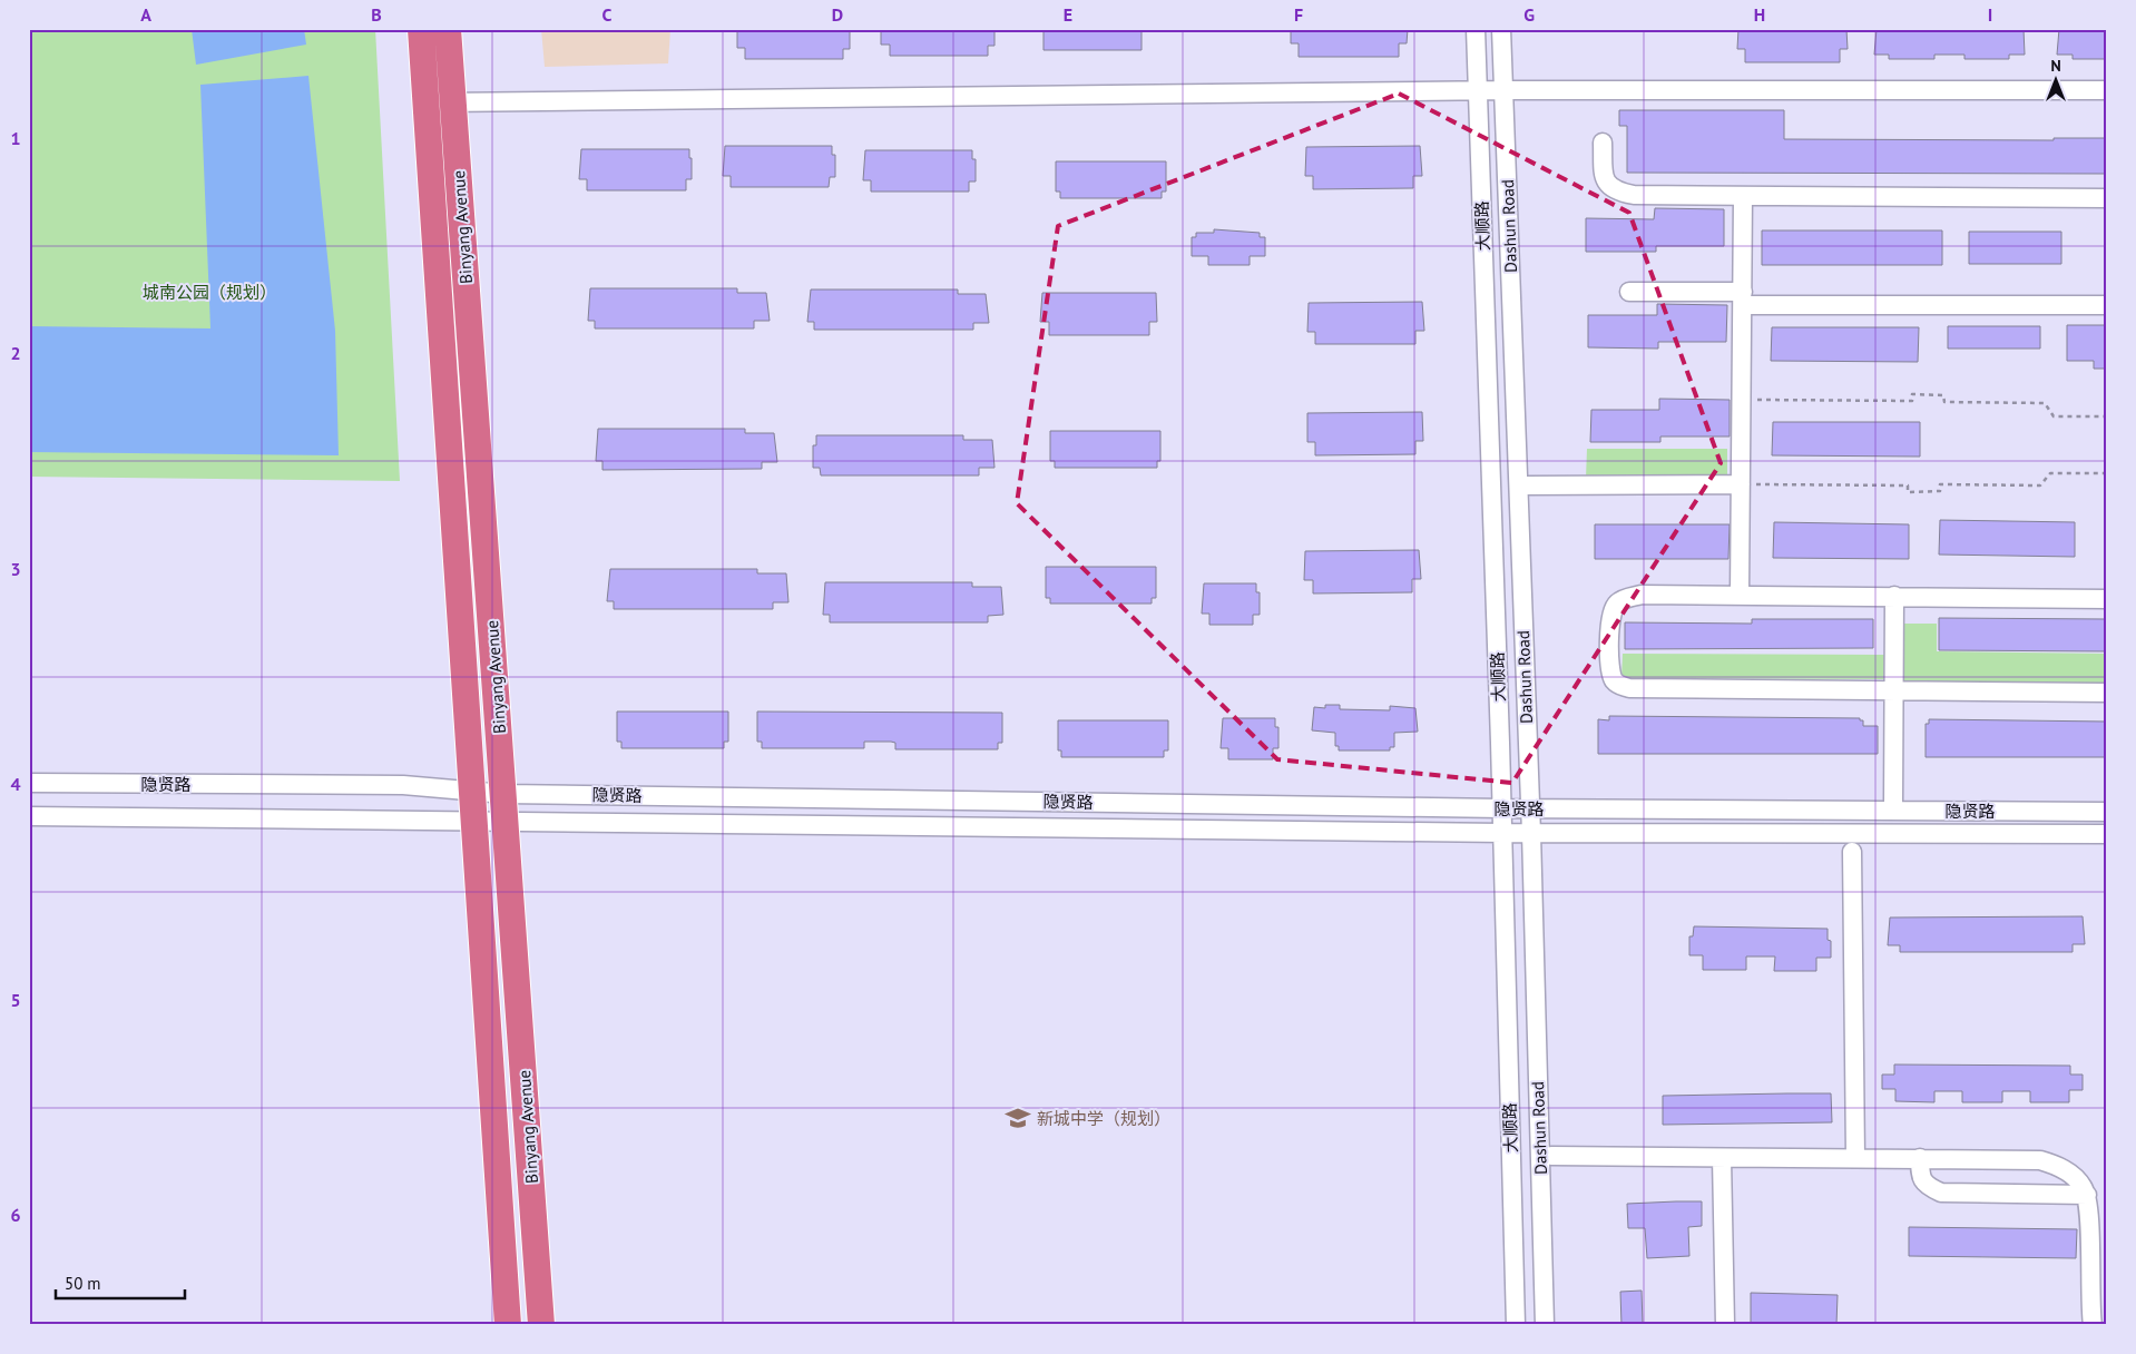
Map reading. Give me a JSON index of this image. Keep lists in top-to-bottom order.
{
  "streets": {
    "highway": ["Binyang Avenue"],
    "street": ["大顺路", "Dashun Road", "隐贤路"]
  },
  "crossings": [
    ["大顺路", "隐贤路"],
    ["Dashun Road", "隐贤路"],
    ["Binyang Avenue", "隐贤路"]
  ],
  "parks": ["城南公园（规划）"],
  "places": {
    "school or university": ["新城中学（规划）"]
  },
  "scale_bar": "50 m",
  "north": "top",
  "grid": {
    "columns": [
      "A",
      "B",
      "C",
      "D",
      "E",
      "F",
      "G",
      "H",
      "I"
    ],
    "rows": [
      "1",
      "2",
      "3",
      "4",
      "5",
      "6"
    ]
  }
}
